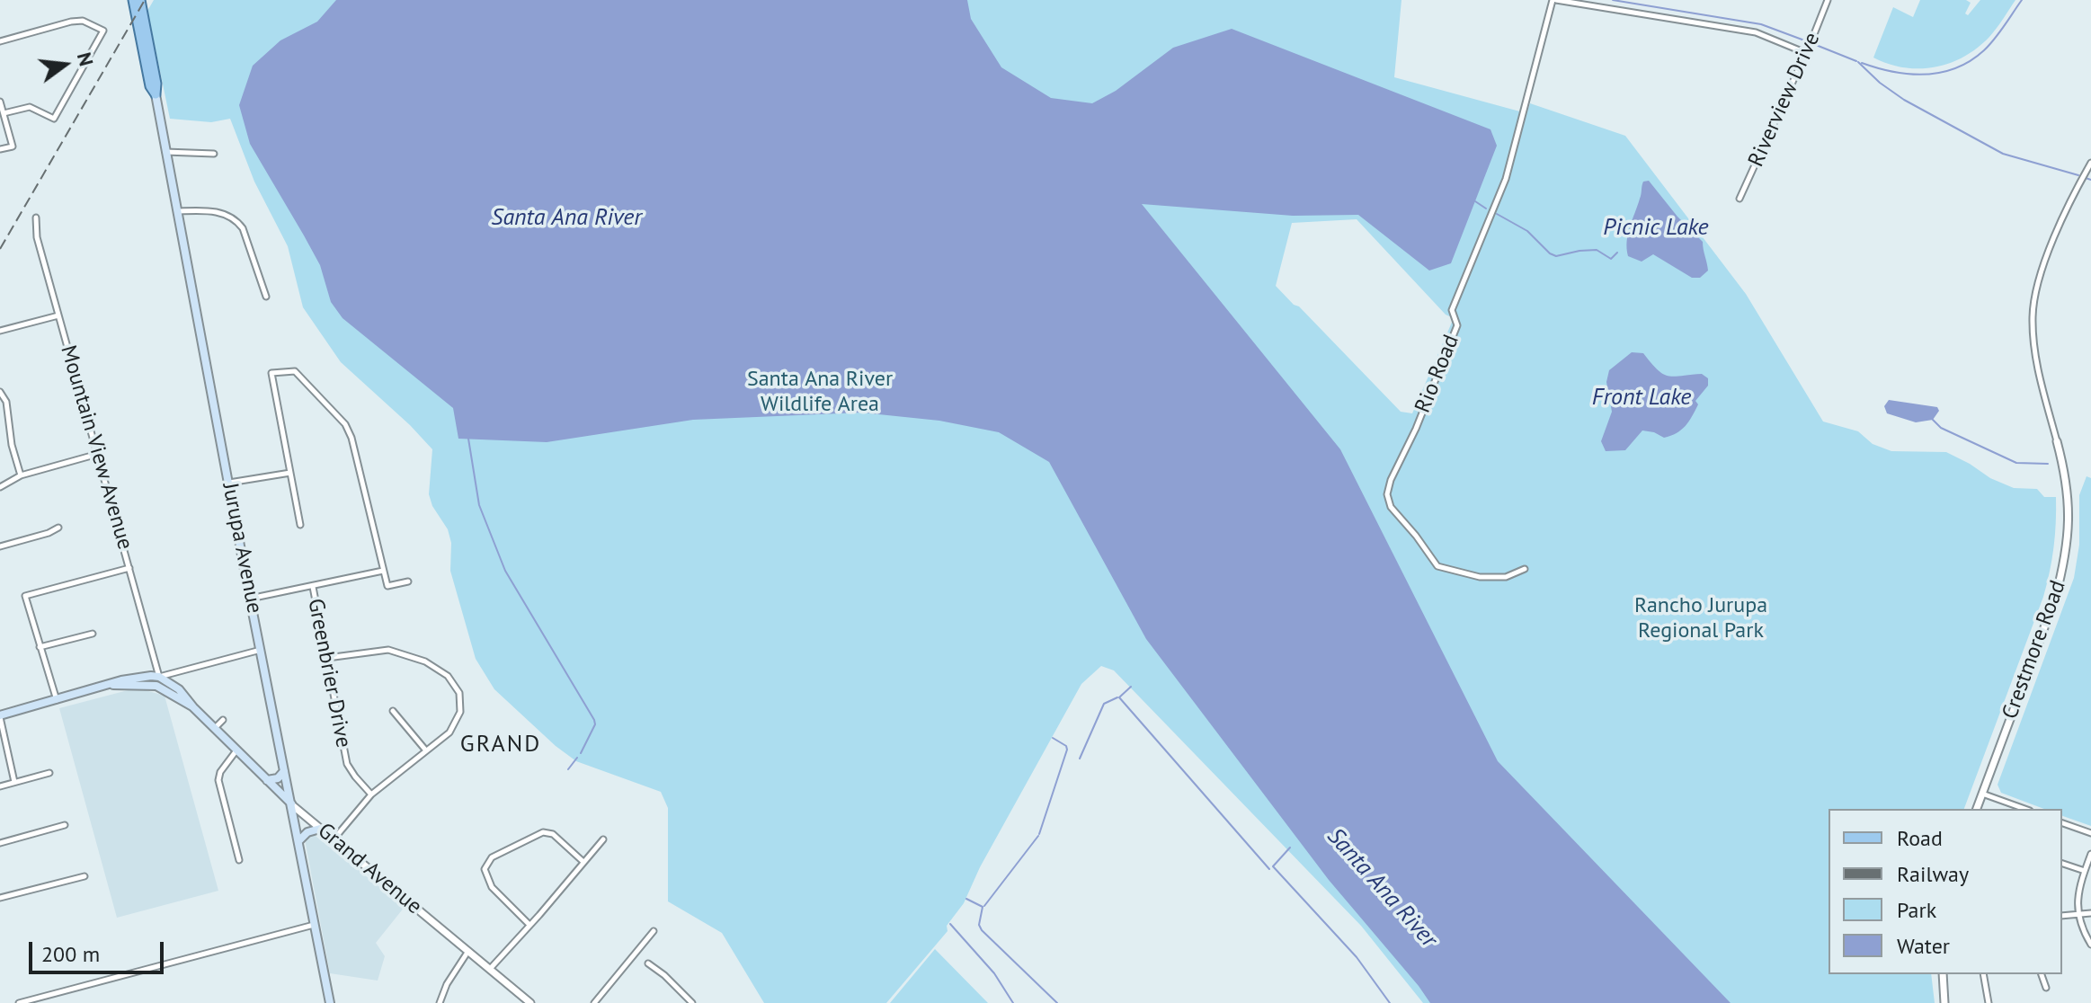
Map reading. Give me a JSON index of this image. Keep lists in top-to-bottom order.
{
  "streets": {
    "main road": ["Jurupa Avenue", "Grand Avenue"],
    "street": [
      "Riverview Drive",
      "Rio Road",
      "Mountain View Avenue",
      "Crestmore Road",
      "Greenbrier Drive"
    ]
  },
  "crossings": [
    ["Mountain View Avenue", "Grand Avenue"],
    ["Jurupa Avenue", "Grand Avenue"]
  ],
  "districts": ["GRAND"],
  "water": ["Santa Ana River", "Picnic Lake", "Front Lake"],
  "parks": ["Santa Ana River Wildlife Area", "Rancho Jurupa Regional Park"],
  "legend": [
    "Road",
    "Railway",
    "Park",
    "Water"
  ],
  "scale_bar": "200 m",
  "north": "right"
}
